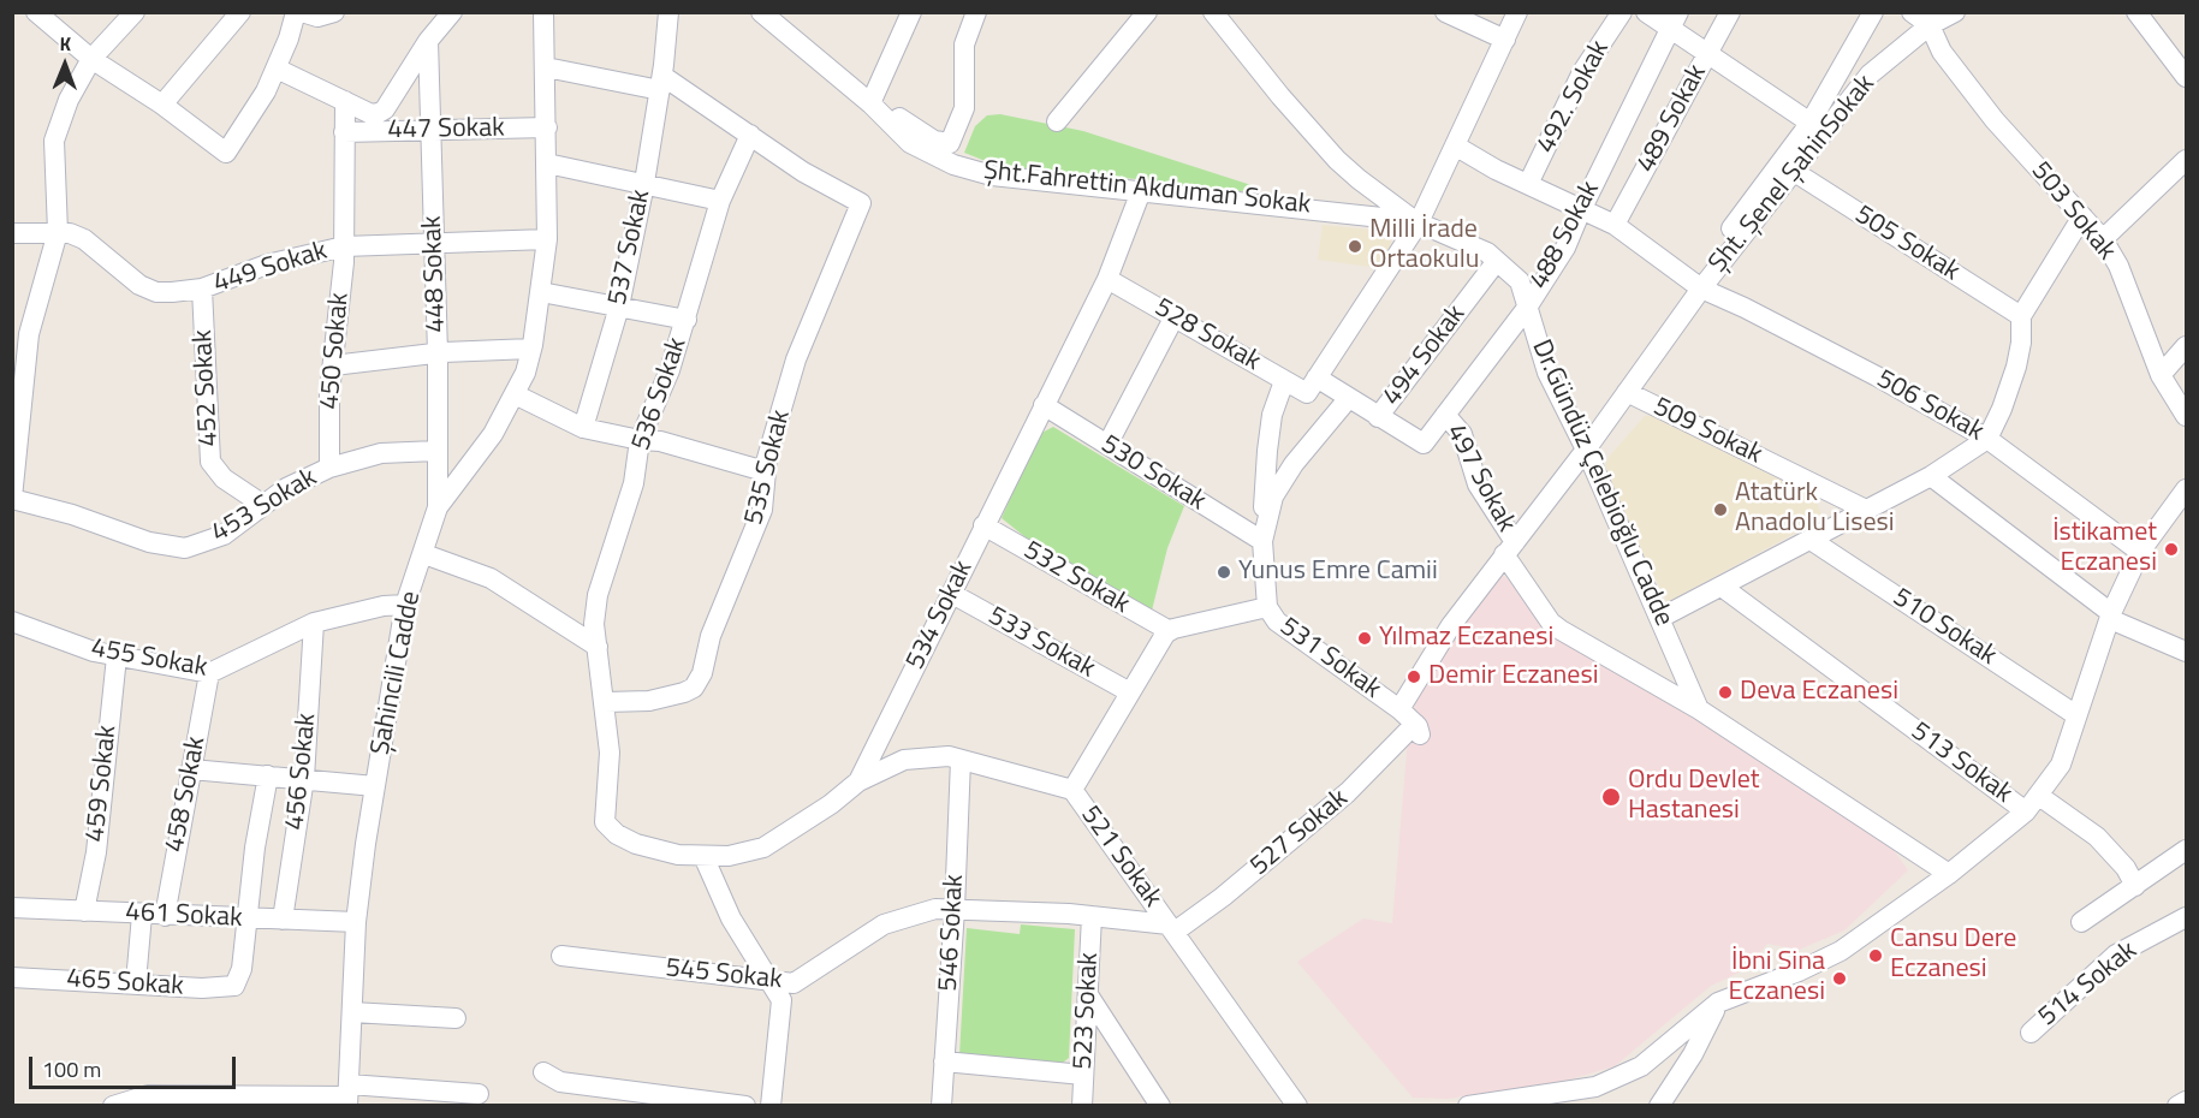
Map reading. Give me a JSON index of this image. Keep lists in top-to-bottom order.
{
  "streets": {
    "street": [
      "492. Sokak",
      "489 Sokak",
      "447 Sokak",
      "Şht. Şenel ŞahinSokak",
      "Şht.Fahrettin Akduman Sokak",
      "503 Sokak",
      "488 Sokak",
      "505 Sokak",
      "537 Sokak",
      "449 Sokak",
      "448 Sokak",
      "528 Sokak",
      "450 Sokak",
      "494 Sokak",
      "452 Sokak",
      "536 Sokak",
      "506 Sokak",
      "509 Sokak",
      "535 Sokak",
      "530 Sokak",
      "497 Sokak",
      "Dr.Gündüz Çelebioğlu Cadde",
      "453 Sokak",
      "532 Sokak",
      "534 Sokak",
      "510 Sokak",
      "533 Sokak",
      "455 Sokak",
      "531 Sokak",
      "Şahincili Cadde",
      "513 Sokak",
      "456 Sokak",
      "459 Sokak",
      "458 Sokak",
      "527 Sokak",
      "521 Sokak",
      "461 Sokak",
      "546 Sokak",
      "545 Sokak",
      "465 Sokak",
      "514 Sokak",
      "523 Sokak"
    ]
  },
  "crossings": [
    ["492. Sokak", "506 Sokak"],
    ["489 Sokak", "506 Sokak"],
    ["447 Sokak", "448 Sokak"],
    ["447 Sokak", "450 Sokak"],
    ["447 Sokak", "Şahincili Cadde"],
    ["Şht. Şenel ŞahinSokak", "503 Sokak"],
    ["Şht. Şenel ŞahinSokak", "505 Sokak"],
    ["Şht. Şenel ŞahinSokak", "506 Sokak"],
    ["Şht. Şenel ŞahinSokak", "509 Sokak"],
    ["Şht. Şenel ŞahinSokak", "497 Sokak"],
    ["Şht. Şenel ŞahinSokak", "Dr.Gündüz Çelebioğlu Cadde"],
    ["Şht. Şenel ŞahinSokak", "531 Sokak"],
    ["Şht.Fahrettin Akduman Sokak", "Dr.Gündüz Çelebioğlu Cadde"],
    ["Şht.Fahrettin Akduman Sokak", "534 Sokak"],
    ["488 Sokak", "528 Sokak"],
    ["488 Sokak", "494 Sokak"],
    ["488 Sokak", "506 Sokak"],
    ["488 Sokak", "497 Sokak"],
    ["488 Sokak", "Dr.Gündüz Çelebioğlu Cadde"],
    ["449 Sokak", "448 Sokak"],
    ["449 Sokak", "450 Sokak"],
    ["449 Sokak", "452 Sokak"],
    ["449 Sokak", "Şahincili Cadde"],
    ["448 Sokak", "453 Sokak"],
    ["448 Sokak", "Şahincili Cadde"],
    ["528 Sokak", "534 Sokak"],
    ["450 Sokak", "453 Sokak"],
    ["494 Sokak", "Dr.Gündüz Çelebioğlu Cadde"],
    ["452 Sokak", "453 Sokak"],
    ["536 Sokak", "535 Sokak"],
    ["536 Sokak", "534 Sokak"],
    ["530 Sokak", "534 Sokak"],
    ["497 Sokak", "Dr.Gündüz Çelebioğlu Cadde"],
    ["532 Sokak", "534 Sokak"],
    ["532 Sokak", "531 Sokak"],
    ["534 Sokak", "533 Sokak"],
    ["534 Sokak", "521 Sokak"],
    ["455 Sokak", "Şahincili Cadde"],
    ["455 Sokak", "456 Sokak"],
    ["455 Sokak", "459 Sokak"],
    ["455 Sokak", "458 Sokak"],
    ["531 Sokak", "527 Sokak"],
    ["Şahincili Cadde", "461 Sokak"],
    ["456 Sokak", "461 Sokak"],
    ["459 Sokak", "461 Sokak"],
    ["458 Sokak", "461 Sokak"],
    ["527 Sokak", "521 Sokak"],
    ["527 Sokak", "545 Sokak"],
    ["521 Sokak", "546 Sokak"],
    ["521 Sokak", "545 Sokak"],
    ["461 Sokak", "465 Sokak"],
    ["546 Sokak", "545 Sokak"],
    ["545 Sokak", "523 Sokak"]
  ],
  "places": [
    "Milli İrade Ortaokulu",
    "Atatürk Anadolu Lisesi",
    "İstikamet Eczanesi",
    "Yunus Emre Camii",
    "Yılmaz Eczanesi",
    "Demir Eczanesi",
    "Deva Eczanesi",
    "Ordu Devlet Hastanesi",
    "Cansu Dere Eczanesi",
    "İbni Sina Eczanesi"
  ],
  "scale_bar": "100 m",
  "north": "top"
}
